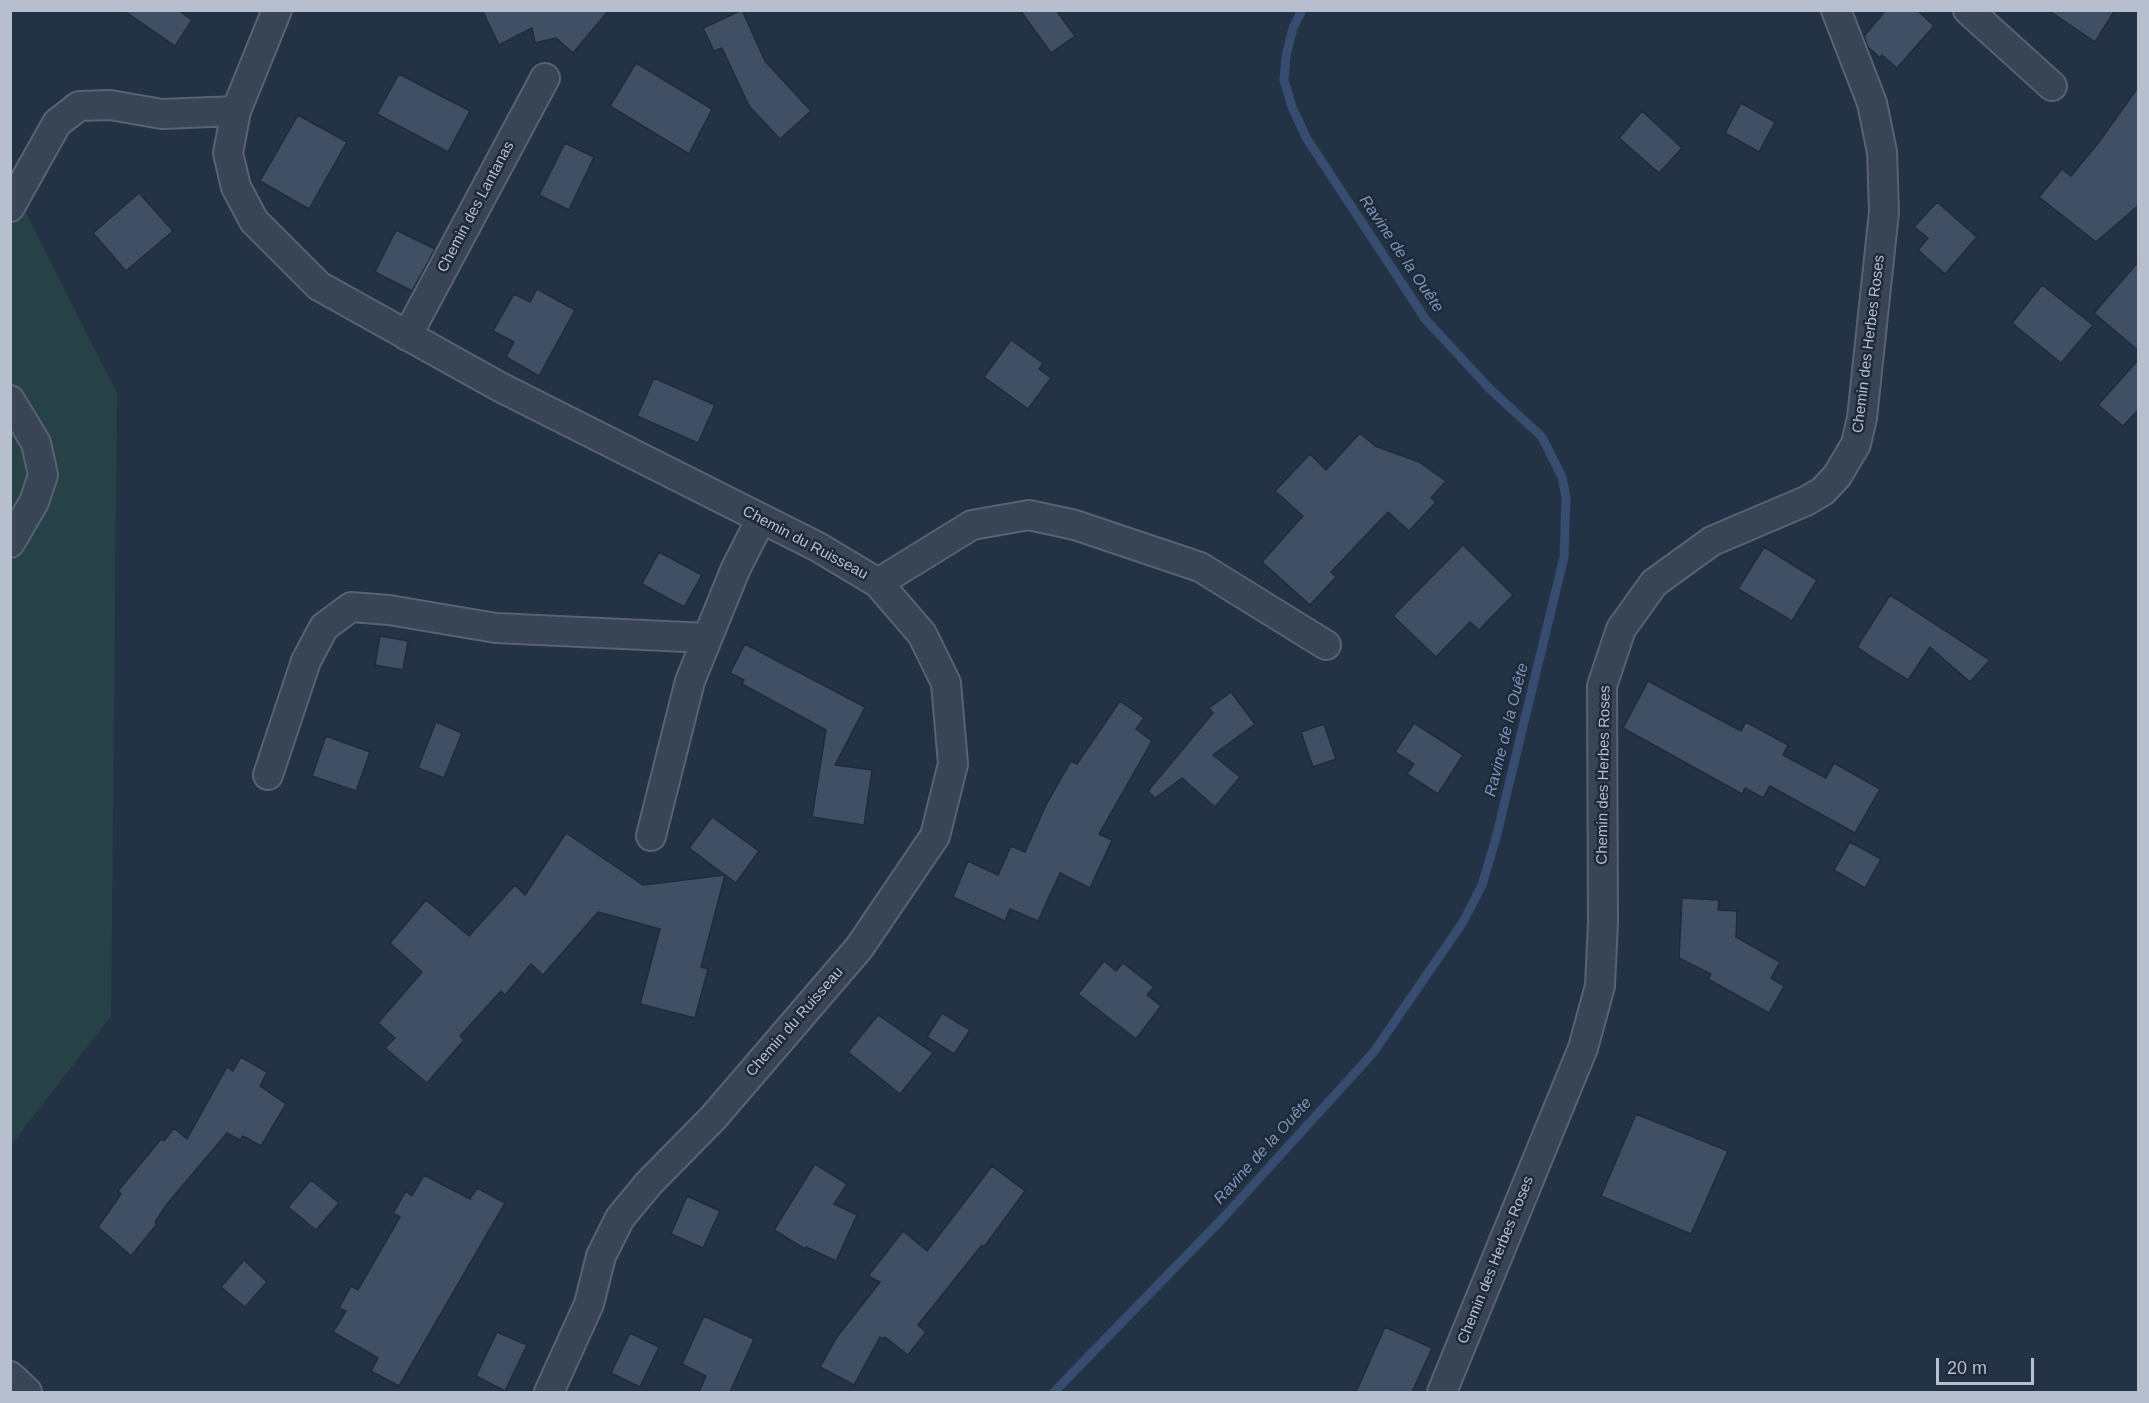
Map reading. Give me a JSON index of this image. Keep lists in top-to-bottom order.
{
  "streets": {
    "street": ["Chemin des Lantanas", "Chemin des Herbes Roses", "Chemin du Ruisseau"]
  },
  "crossings": [
    ["Chemin des Lantanas", "Chemin du Ruisseau"]
  ],
  "water": ["Ravine de la Ouête"],
  "scale_bar": "20 m"
}
